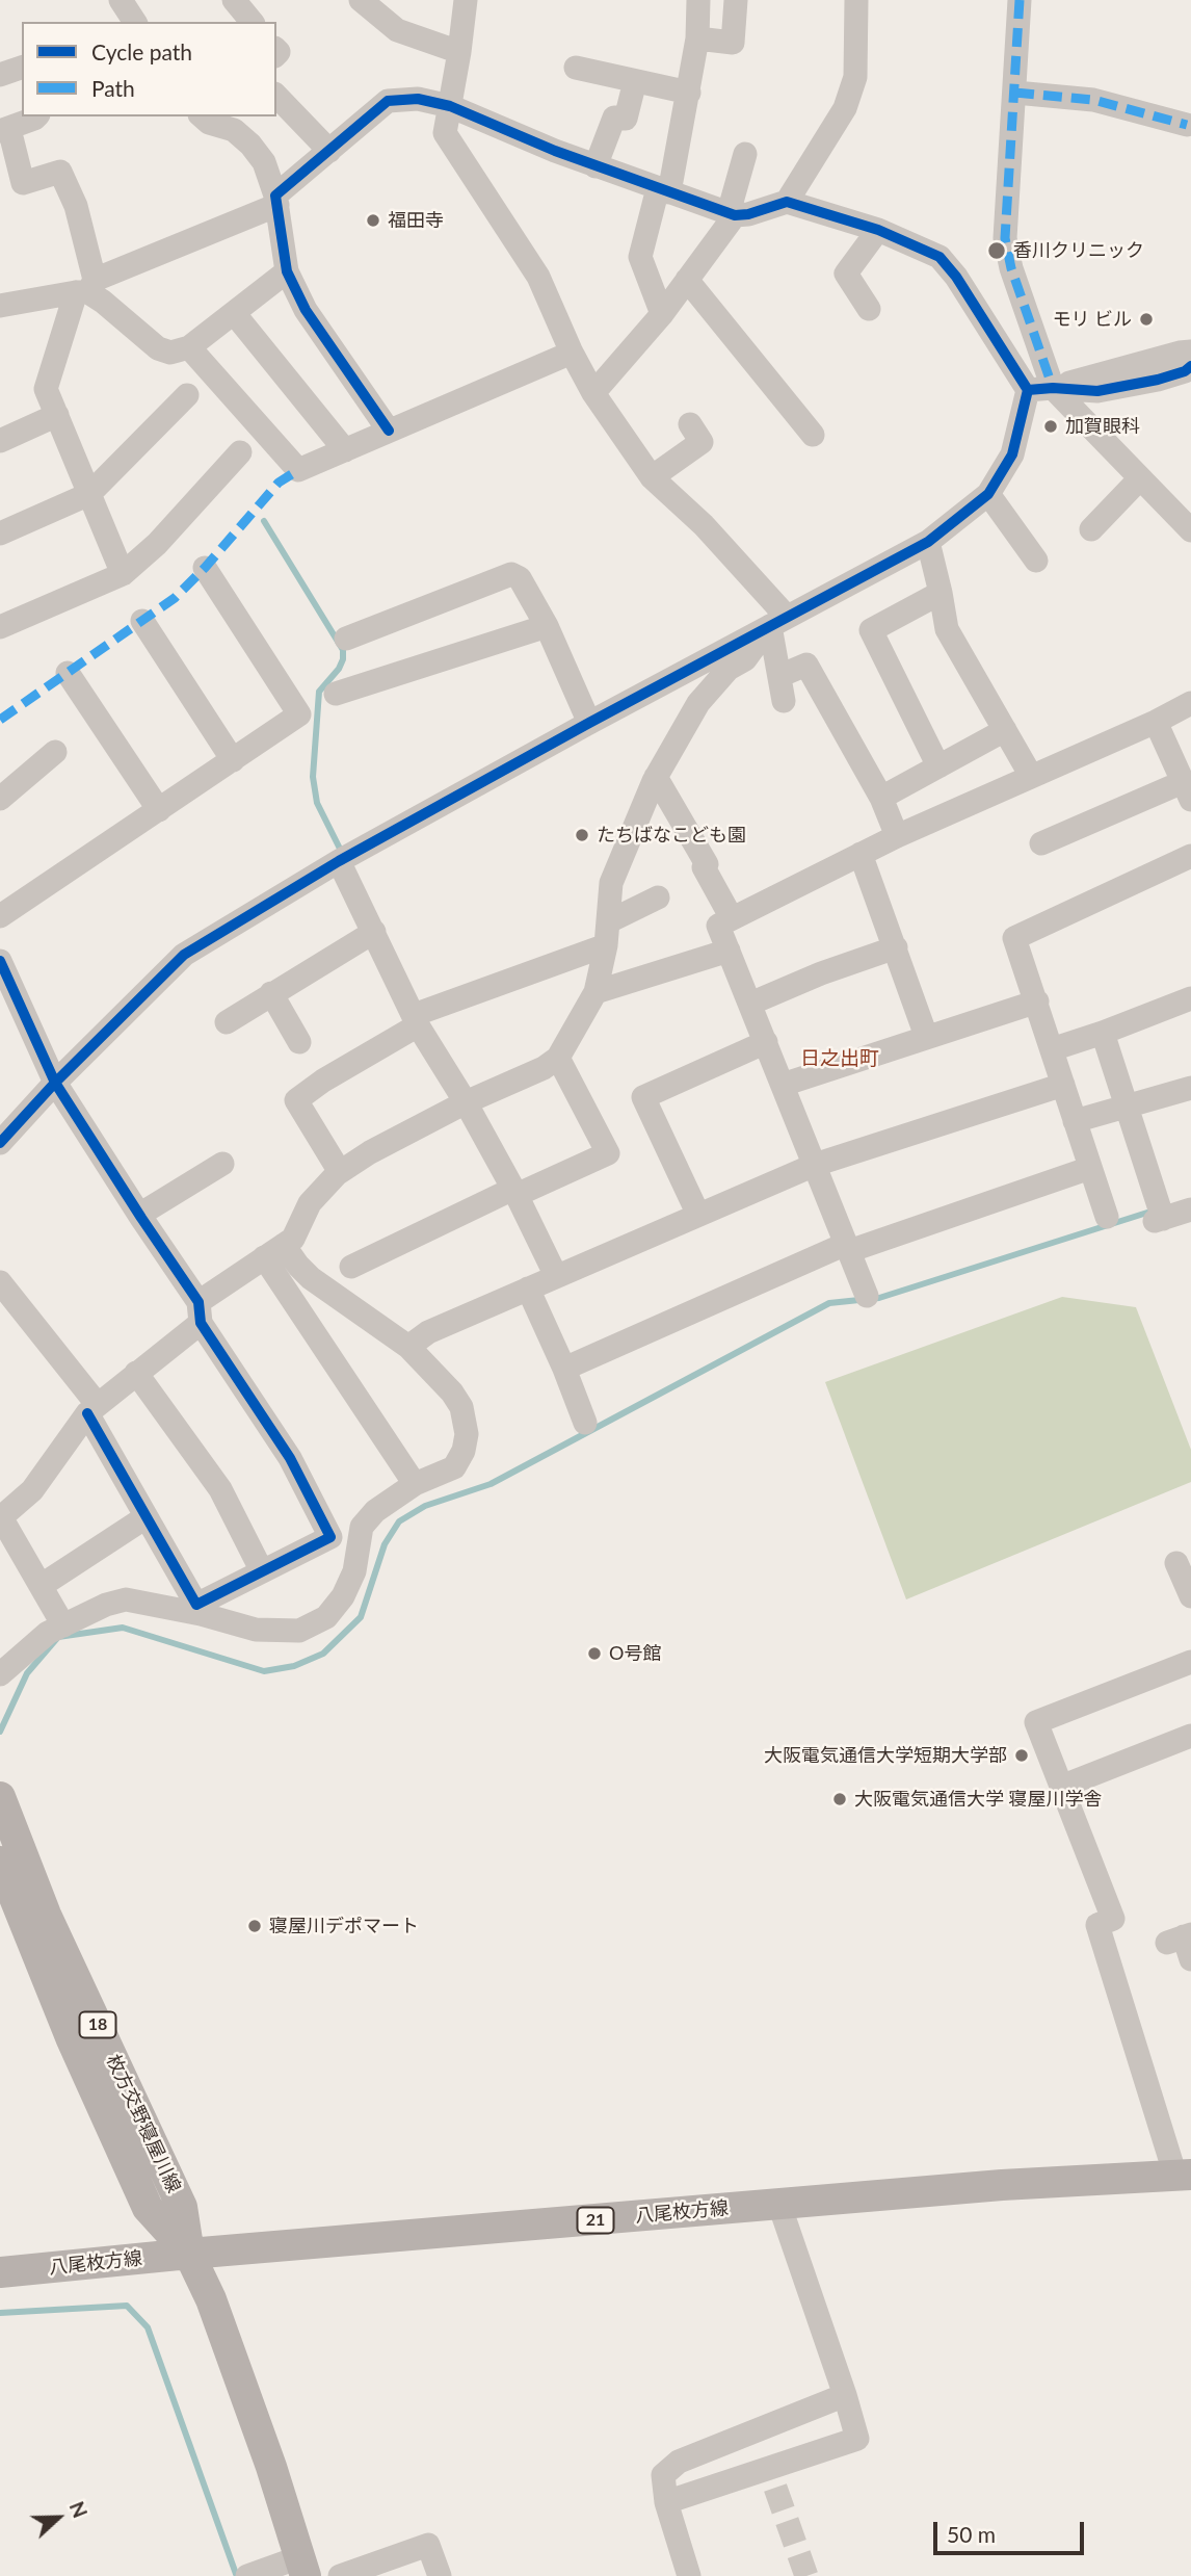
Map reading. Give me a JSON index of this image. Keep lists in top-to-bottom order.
{
  "streets": {
    "main road": [
      "18",
      "枚方交野寝屋川線",
      "八尾枚方線",
      "21"
    ]
  },
  "crossings": [
    ["枚方交野寝屋川線", "八尾枚方線"]
  ],
  "districts": ["日之出町"],
  "places": [
    "福田寺",
    "香川クリニック",
    "モリ ビル",
    "加賀眼科",
    "たちばなこども園",
    "O号館",
    "大阪電気通信大学短期大学部",
    "大阪電気通信大学 寝屋川学舎",
    "寝屋川デポマート"
  ],
  "legend": ["Cycle path", "Path"],
  "scale_bar": "50 m",
  "north": "right"
}
